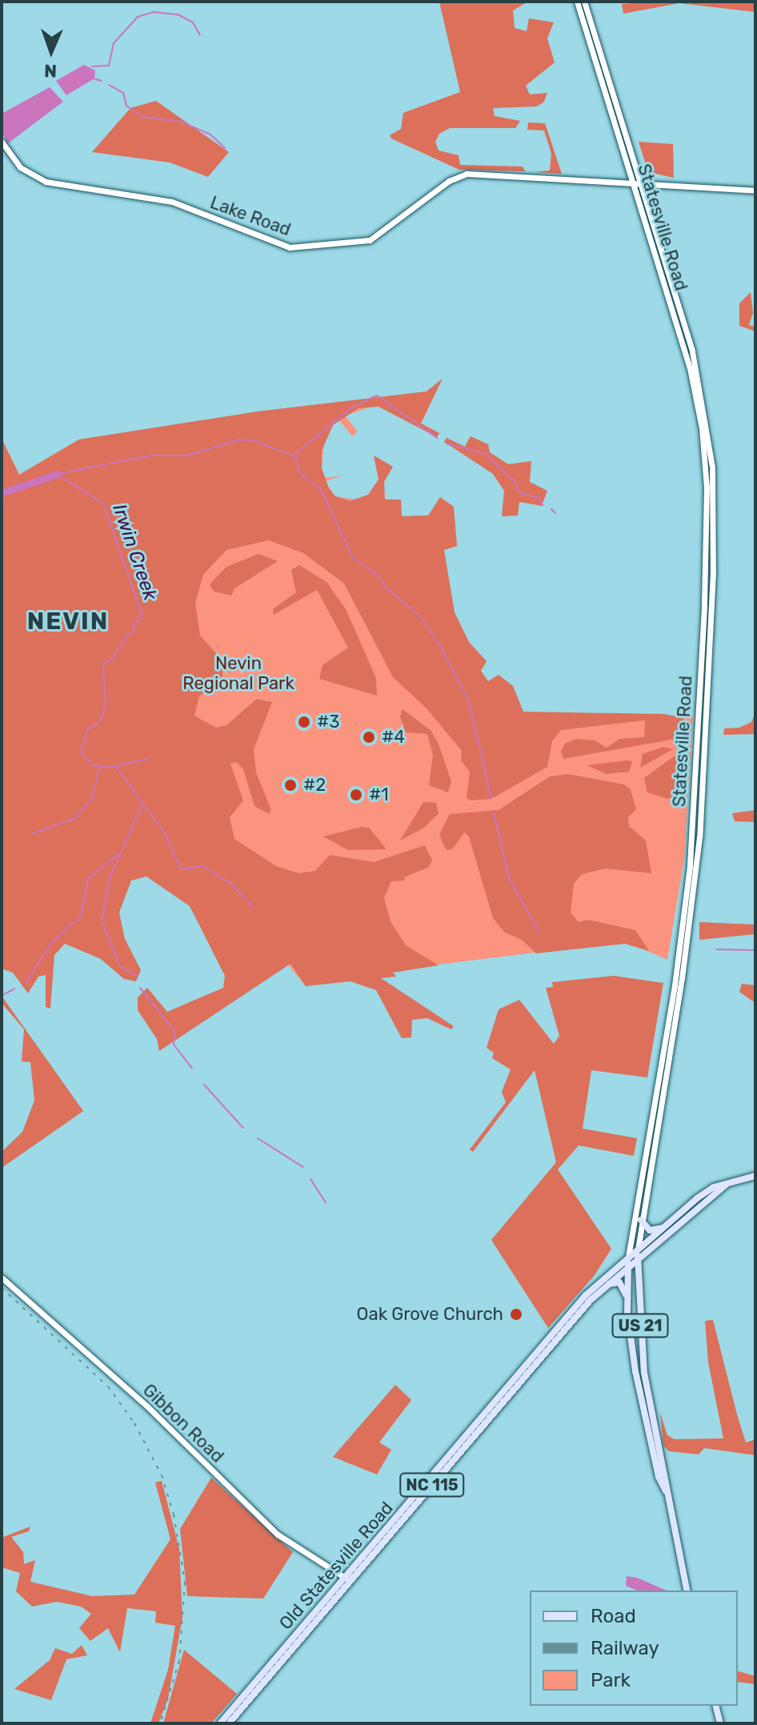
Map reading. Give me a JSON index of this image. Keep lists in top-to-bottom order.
{
  "streets": {
    "main road": [
      "Lake Road",
      "Statesville Road",
      "US 21",
      "Gibbon Road",
      "NC 115",
      "Old Statesville Road"
    ]
  },
  "crossings": [
    ["Lake Road", "Statesville Road"],
    ["Statesville Road", "Old Statesville Road"],
    ["Gibbon Road", "Old Statesville Road"]
  ],
  "districts": ["NEVIN"],
  "water": ["Irwin Creek"],
  "parks": ["Nevin Regional Park"],
  "places": [
    "#3",
    "#4",
    "#2",
    "#1",
    "Oak Grove Church"
  ],
  "legend": ["Road", "Railway", "Park"],
  "north": "bottom"
}
